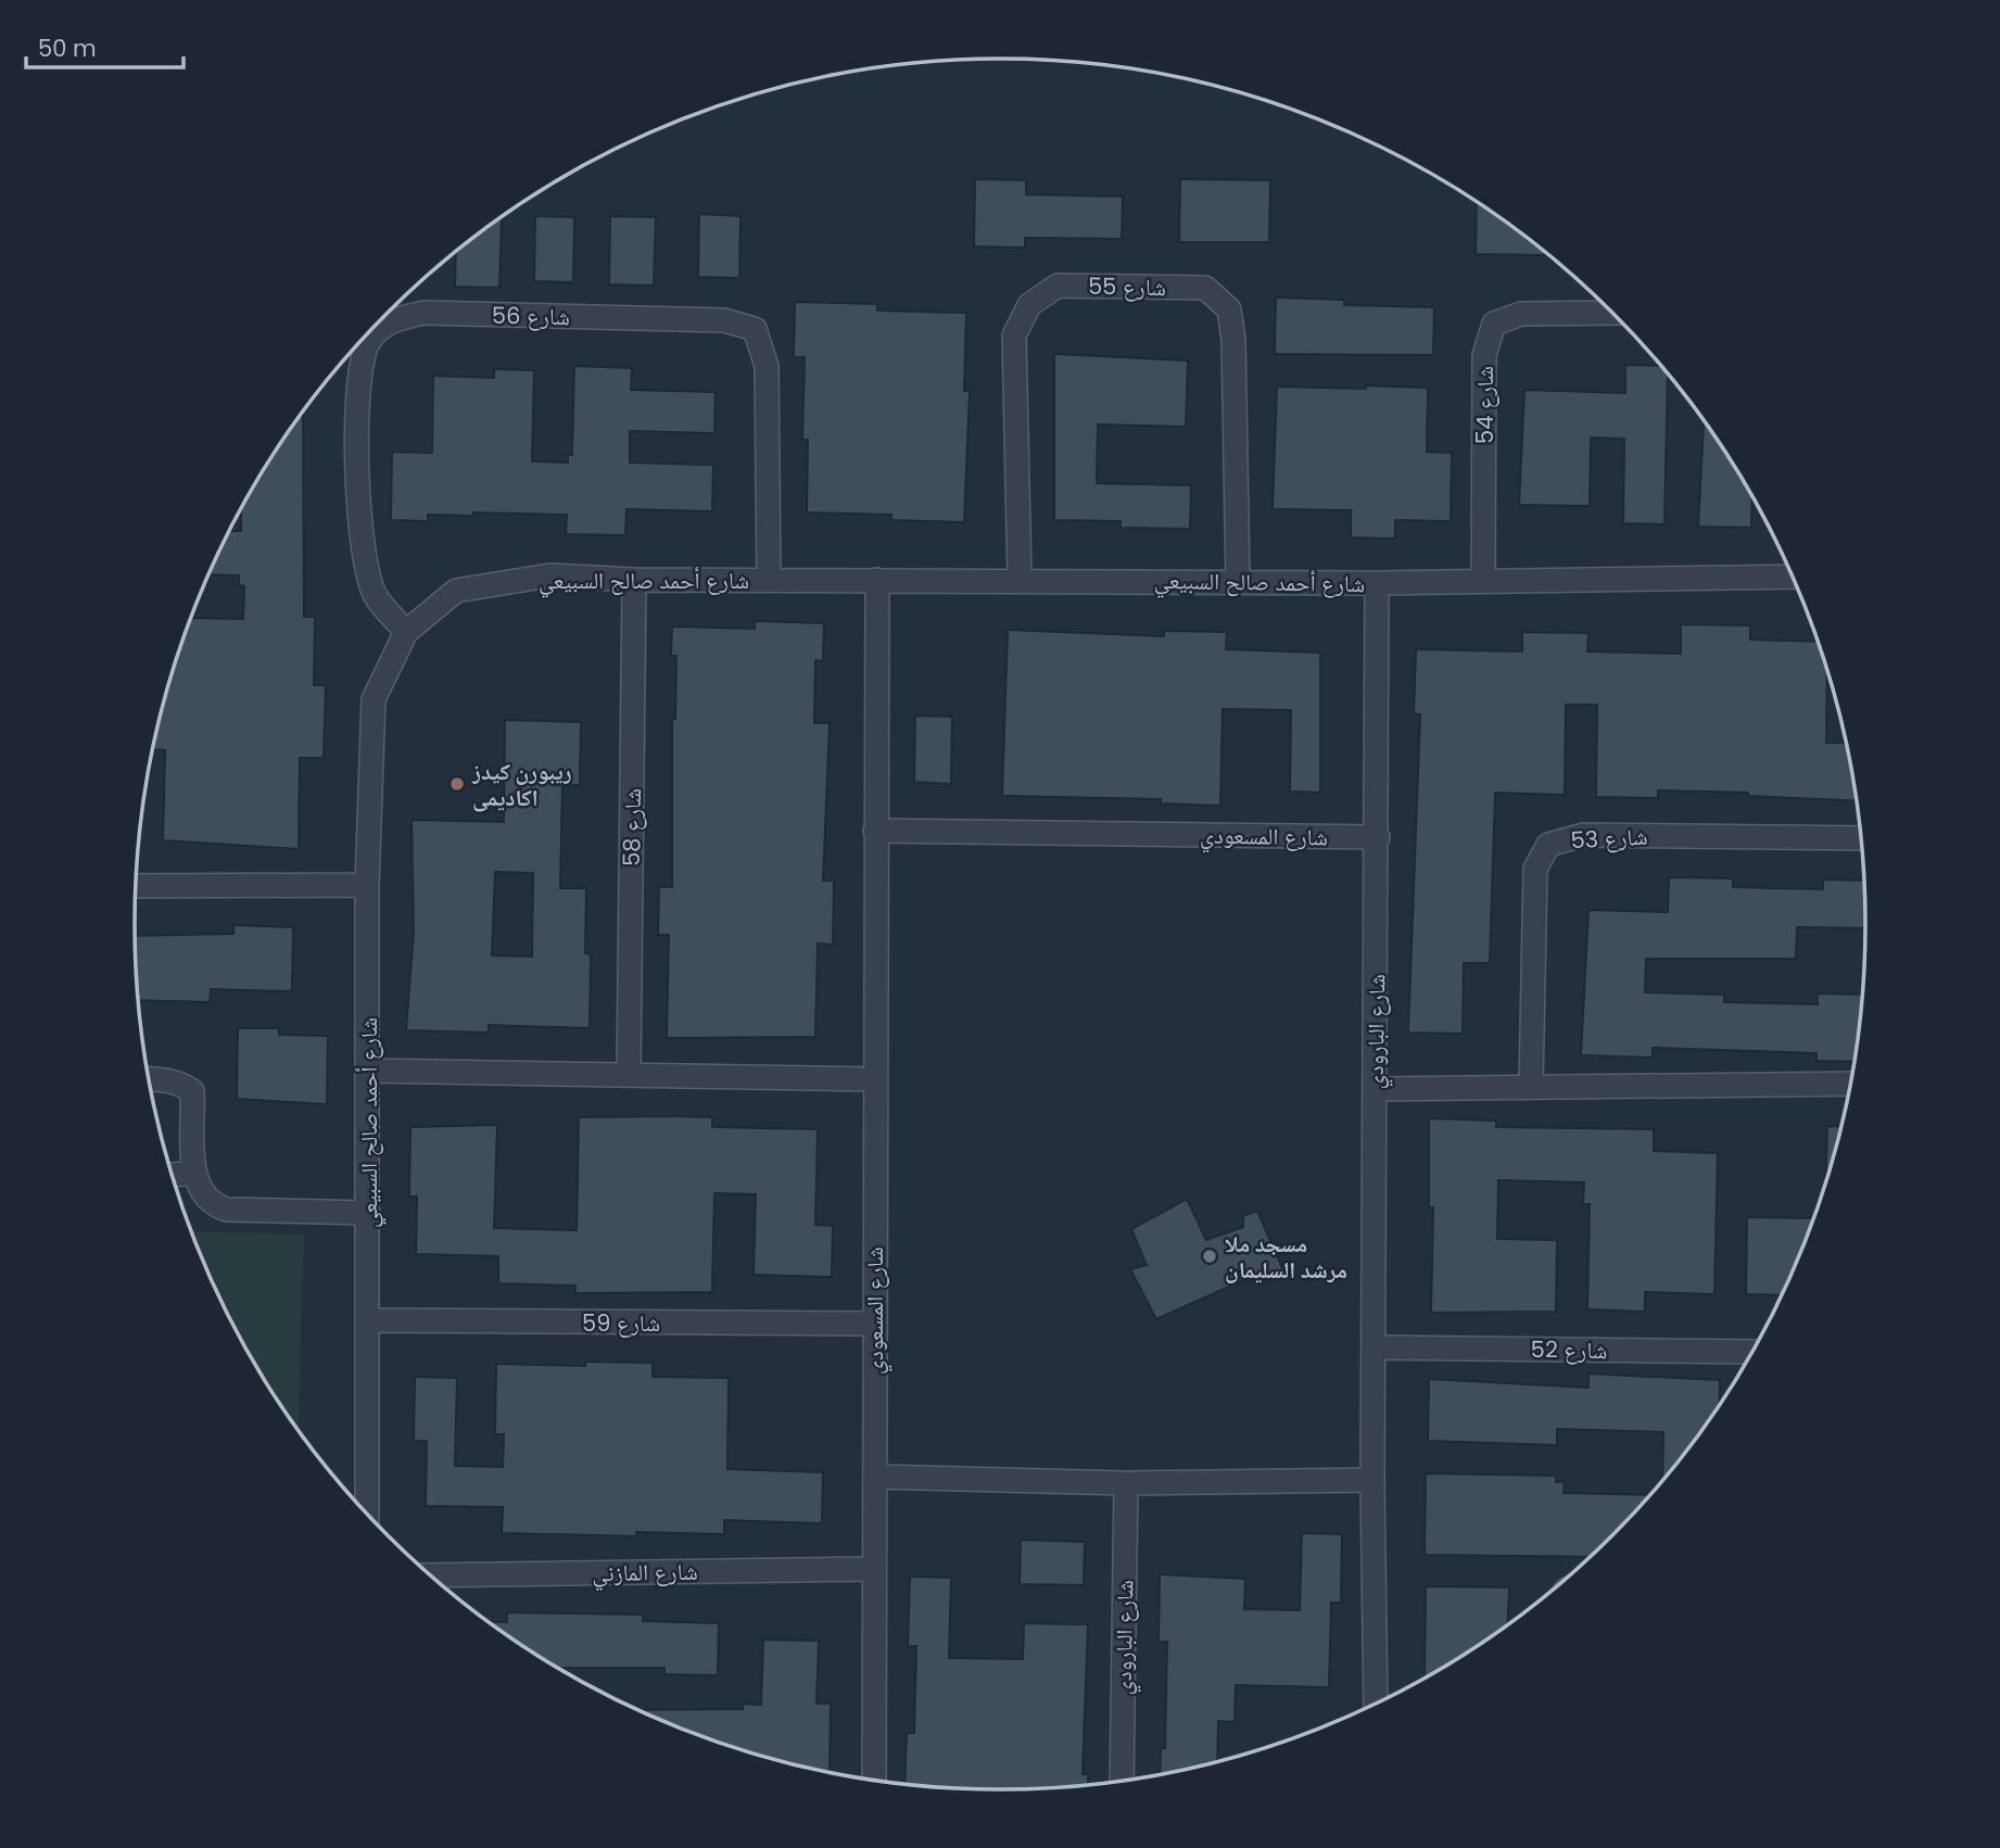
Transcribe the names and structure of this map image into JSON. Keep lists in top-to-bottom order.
{
  "streets": {
    "street": [
      "شارع 55",
      "شارع 56",
      "شارع 54",
      "شارع أحمد صالح السبيعي",
      "شارع 58",
      "شارع المسعودي",
      "شارع 53",
      "شارع البارودي",
      "شارع 59",
      "شارع 52",
      "شارع المازني"
    ]
  },
  "crossings": [
    ["شارع 55", "شارع أحمد صالح السبيعي"],
    ["شارع 56", "شارع أحمد صالح السبيعي"],
    ["شارع 54", "شارع أحمد صالح السبيعي"],
    ["شارع أحمد صالح السبيعي", "شارع 58"],
    ["شارع أحمد صالح السبيعي", "شارع المسعودي"],
    ["شارع أحمد صالح السبيعي", "شارع البارودي"],
    ["شارع أحمد صالح السبيعي", "شارع 59"],
    ["شارع المسعودي", "شارع البارودي"],
    ["شارع المسعودي", "شارع 59"],
    ["شارع المسعودي", "شارع المازني"],
    ["شارع البارودي", "شارع 52"]
  ],
  "places": ["ريبورن كيدز اكاديمى", "مسجد ملا مرشد السليمان"],
  "scale_bar": "50 m"
}
